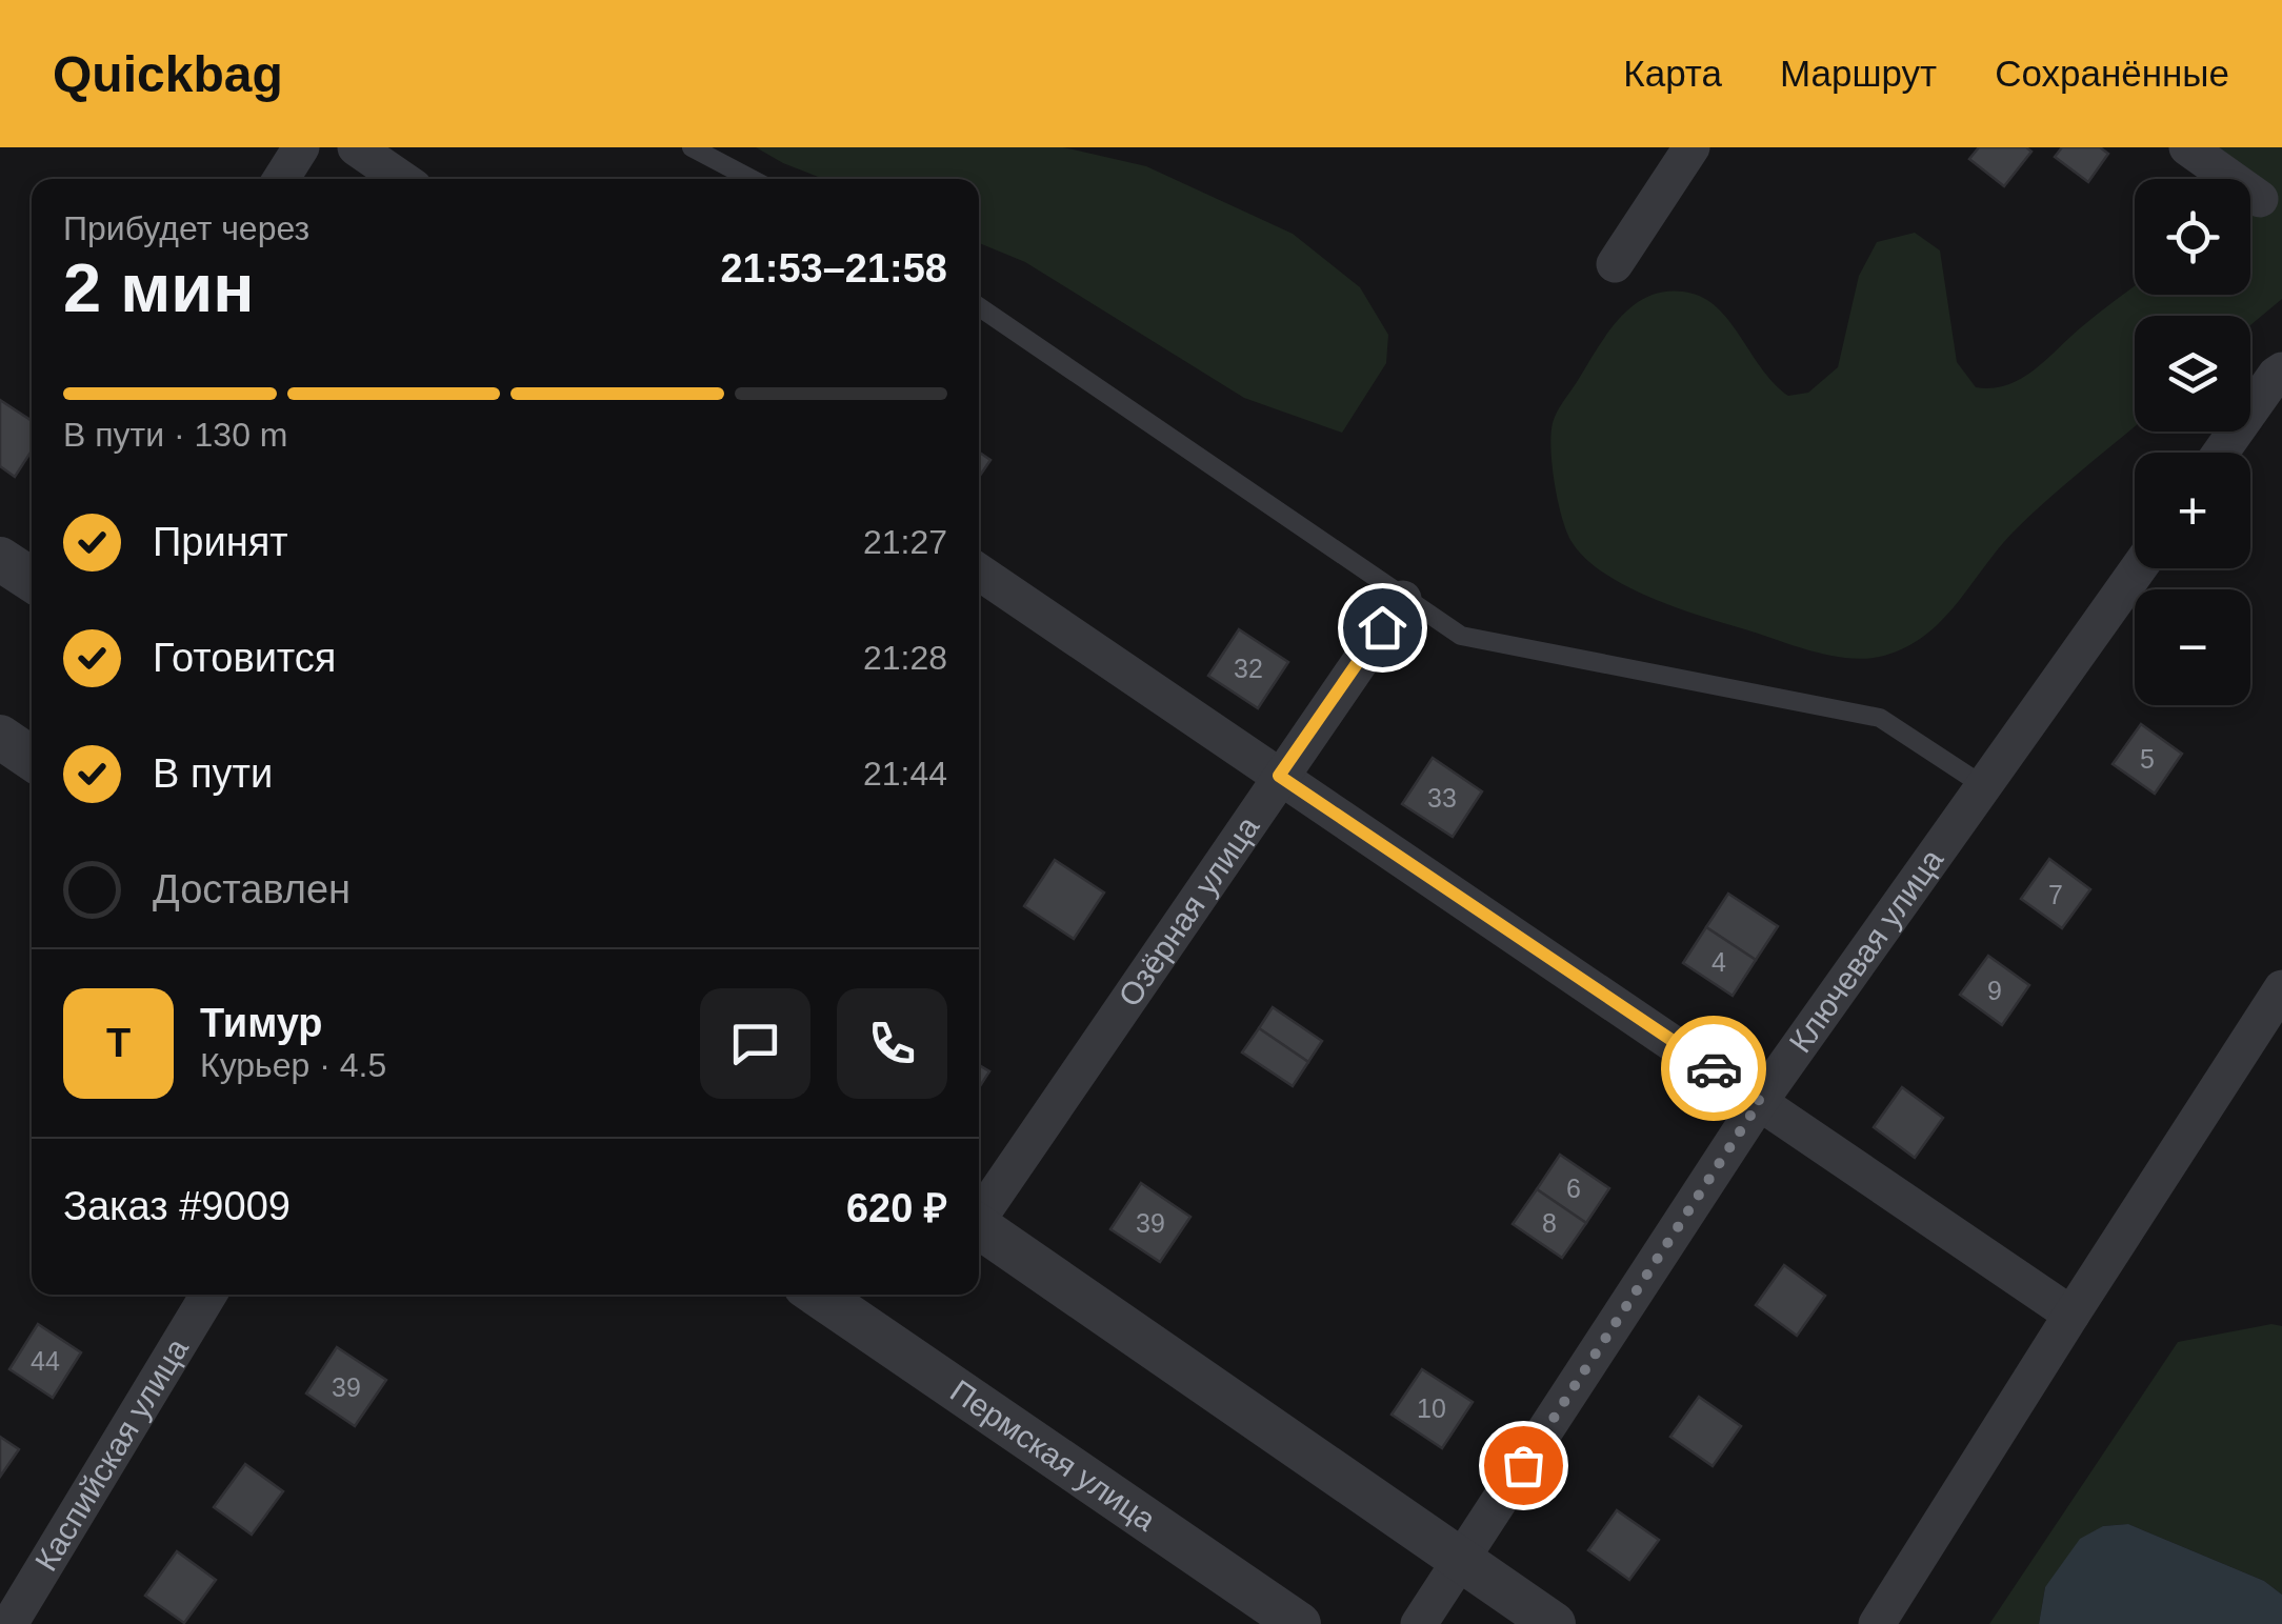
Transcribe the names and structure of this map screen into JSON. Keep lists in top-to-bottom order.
{
  "streets": {
    "street": [
      "Озёрная улица",
      "Ключевая улица",
      "Каспийская улица",
      "Пермская улица"
    ]
  },
  "house_numbers": [
    "32",
    "5",
    "33",
    "7",
    "4",
    "9",
    "6",
    "39",
    "8",
    "44",
    "39",
    "10"
  ],
  "page": {
    "header": "Quickbag",
    "nav": ["Карта", "Маршрут", "Сохранённые"],
    "map_buttons": ["+", "−"],
    "heading": ["2 мин", "Прибудет через", "21:53–21:58"],
    "panel": [
      "Тимур",
      "Курьер · 4.5",
      "Заказ #9009",
      "620 ₽"
    ],
    "bar": "В пути · 130 m",
    "list": [
      ["Принят", "21:27"],
      ["Готовится", "21:28"],
      ["В пути", "21:44"],
      "Доставлен"
    ],
    "round": "Т"
  }
}
